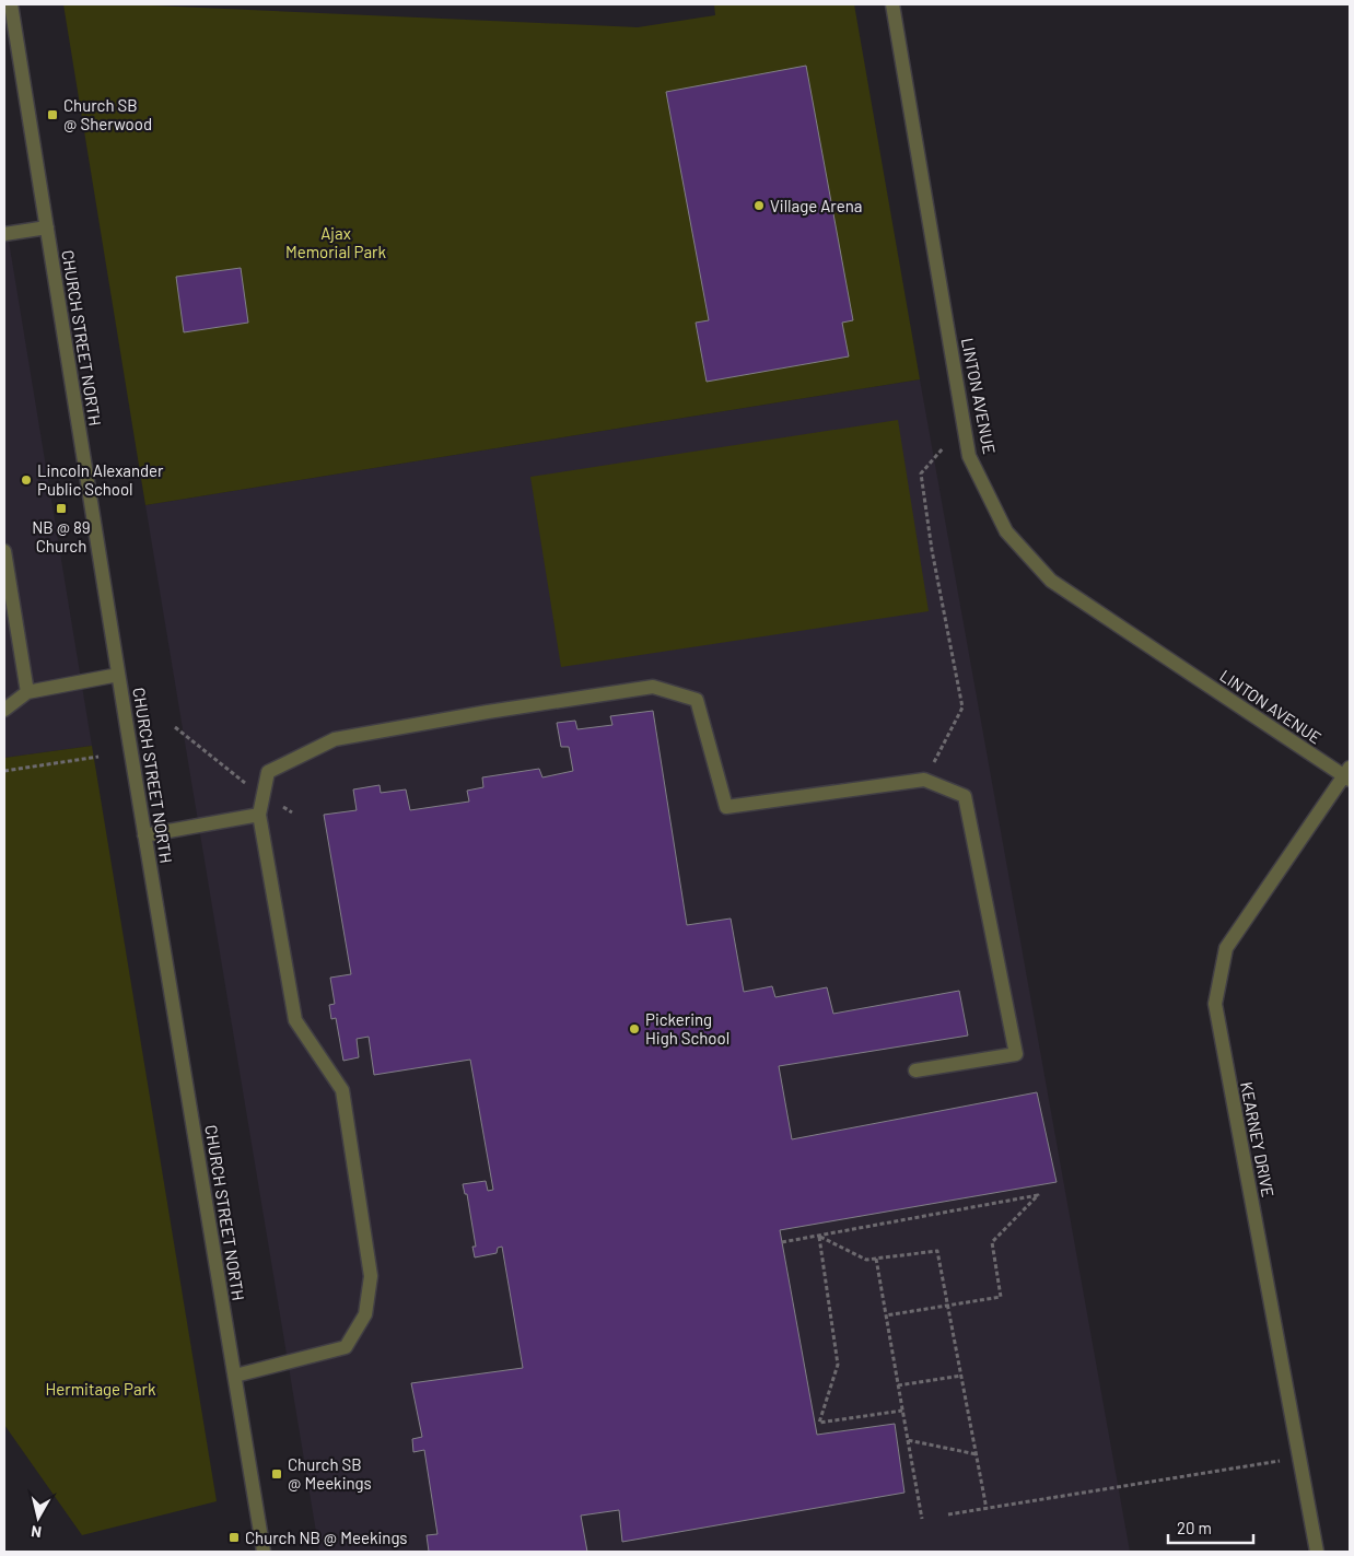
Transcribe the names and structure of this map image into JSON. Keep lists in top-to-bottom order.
{
  "streets": {
    "street": ["CHURCH STREET NORTH", "LINTON AVENUE", "KEARNEY DRIVE"]
  },
  "crossings": [
    ["LINTON AVENUE", "KEARNEY DRIVE"]
  ],
  "parks": ["Ajax Memorial Park", "Hermitage Park"],
  "places": {
    "transit": [
      "Church SB @ Sherwood",
      "NB @ 89 Church",
      "Church SB @ Meekings",
      "Church NB @ Meekings"
    ],
    "other": ["Village Arena", "Lincoln Alexander Public School", "Pickering High School"]
  },
  "scale_bar": "20 m",
  "north": "bottom"
}
